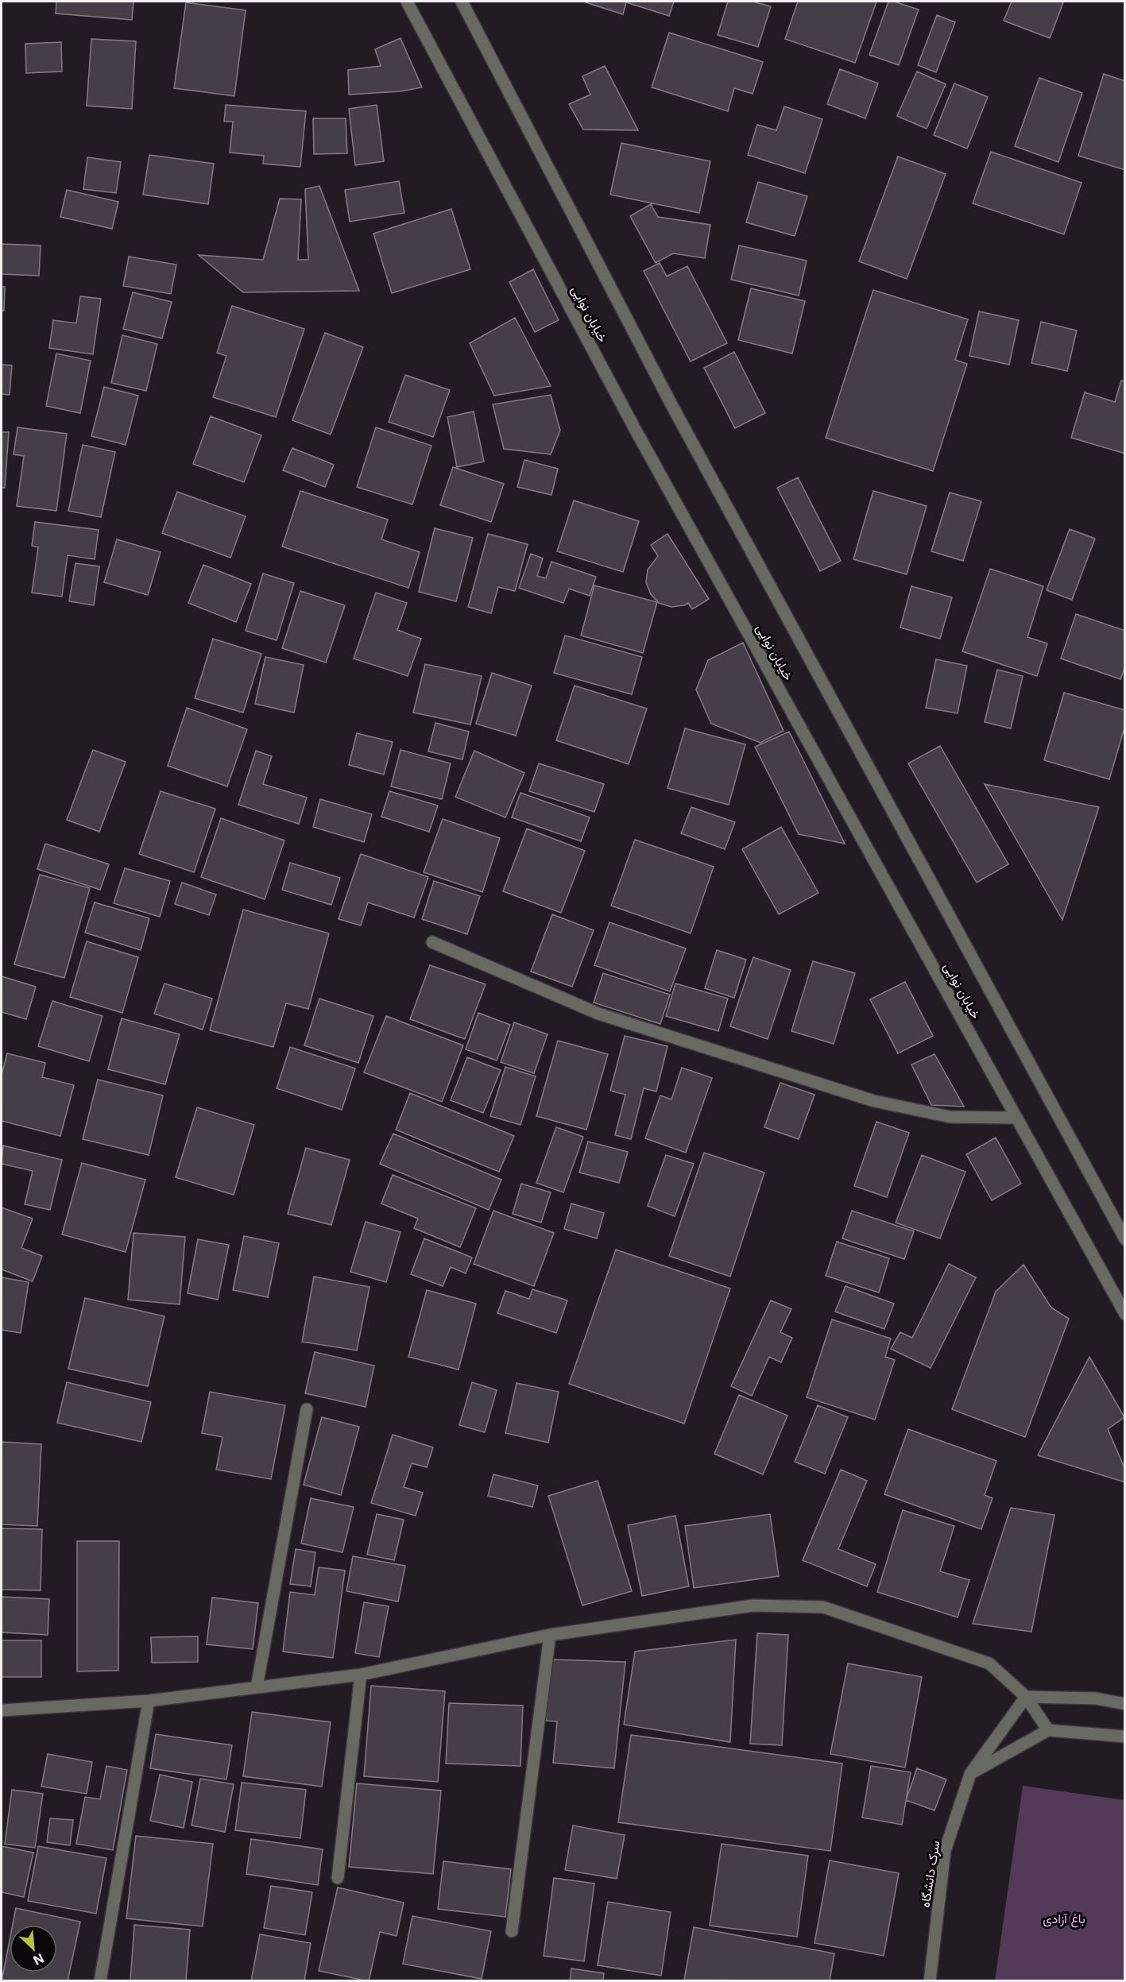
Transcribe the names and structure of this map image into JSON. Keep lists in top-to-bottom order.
{
  "streets": {
    "street": ["خیابان نوایی", "سرک دانشگاه"]
  },
  "parks": ["باغ آزادی"],
  "north": "bottom right"
}
